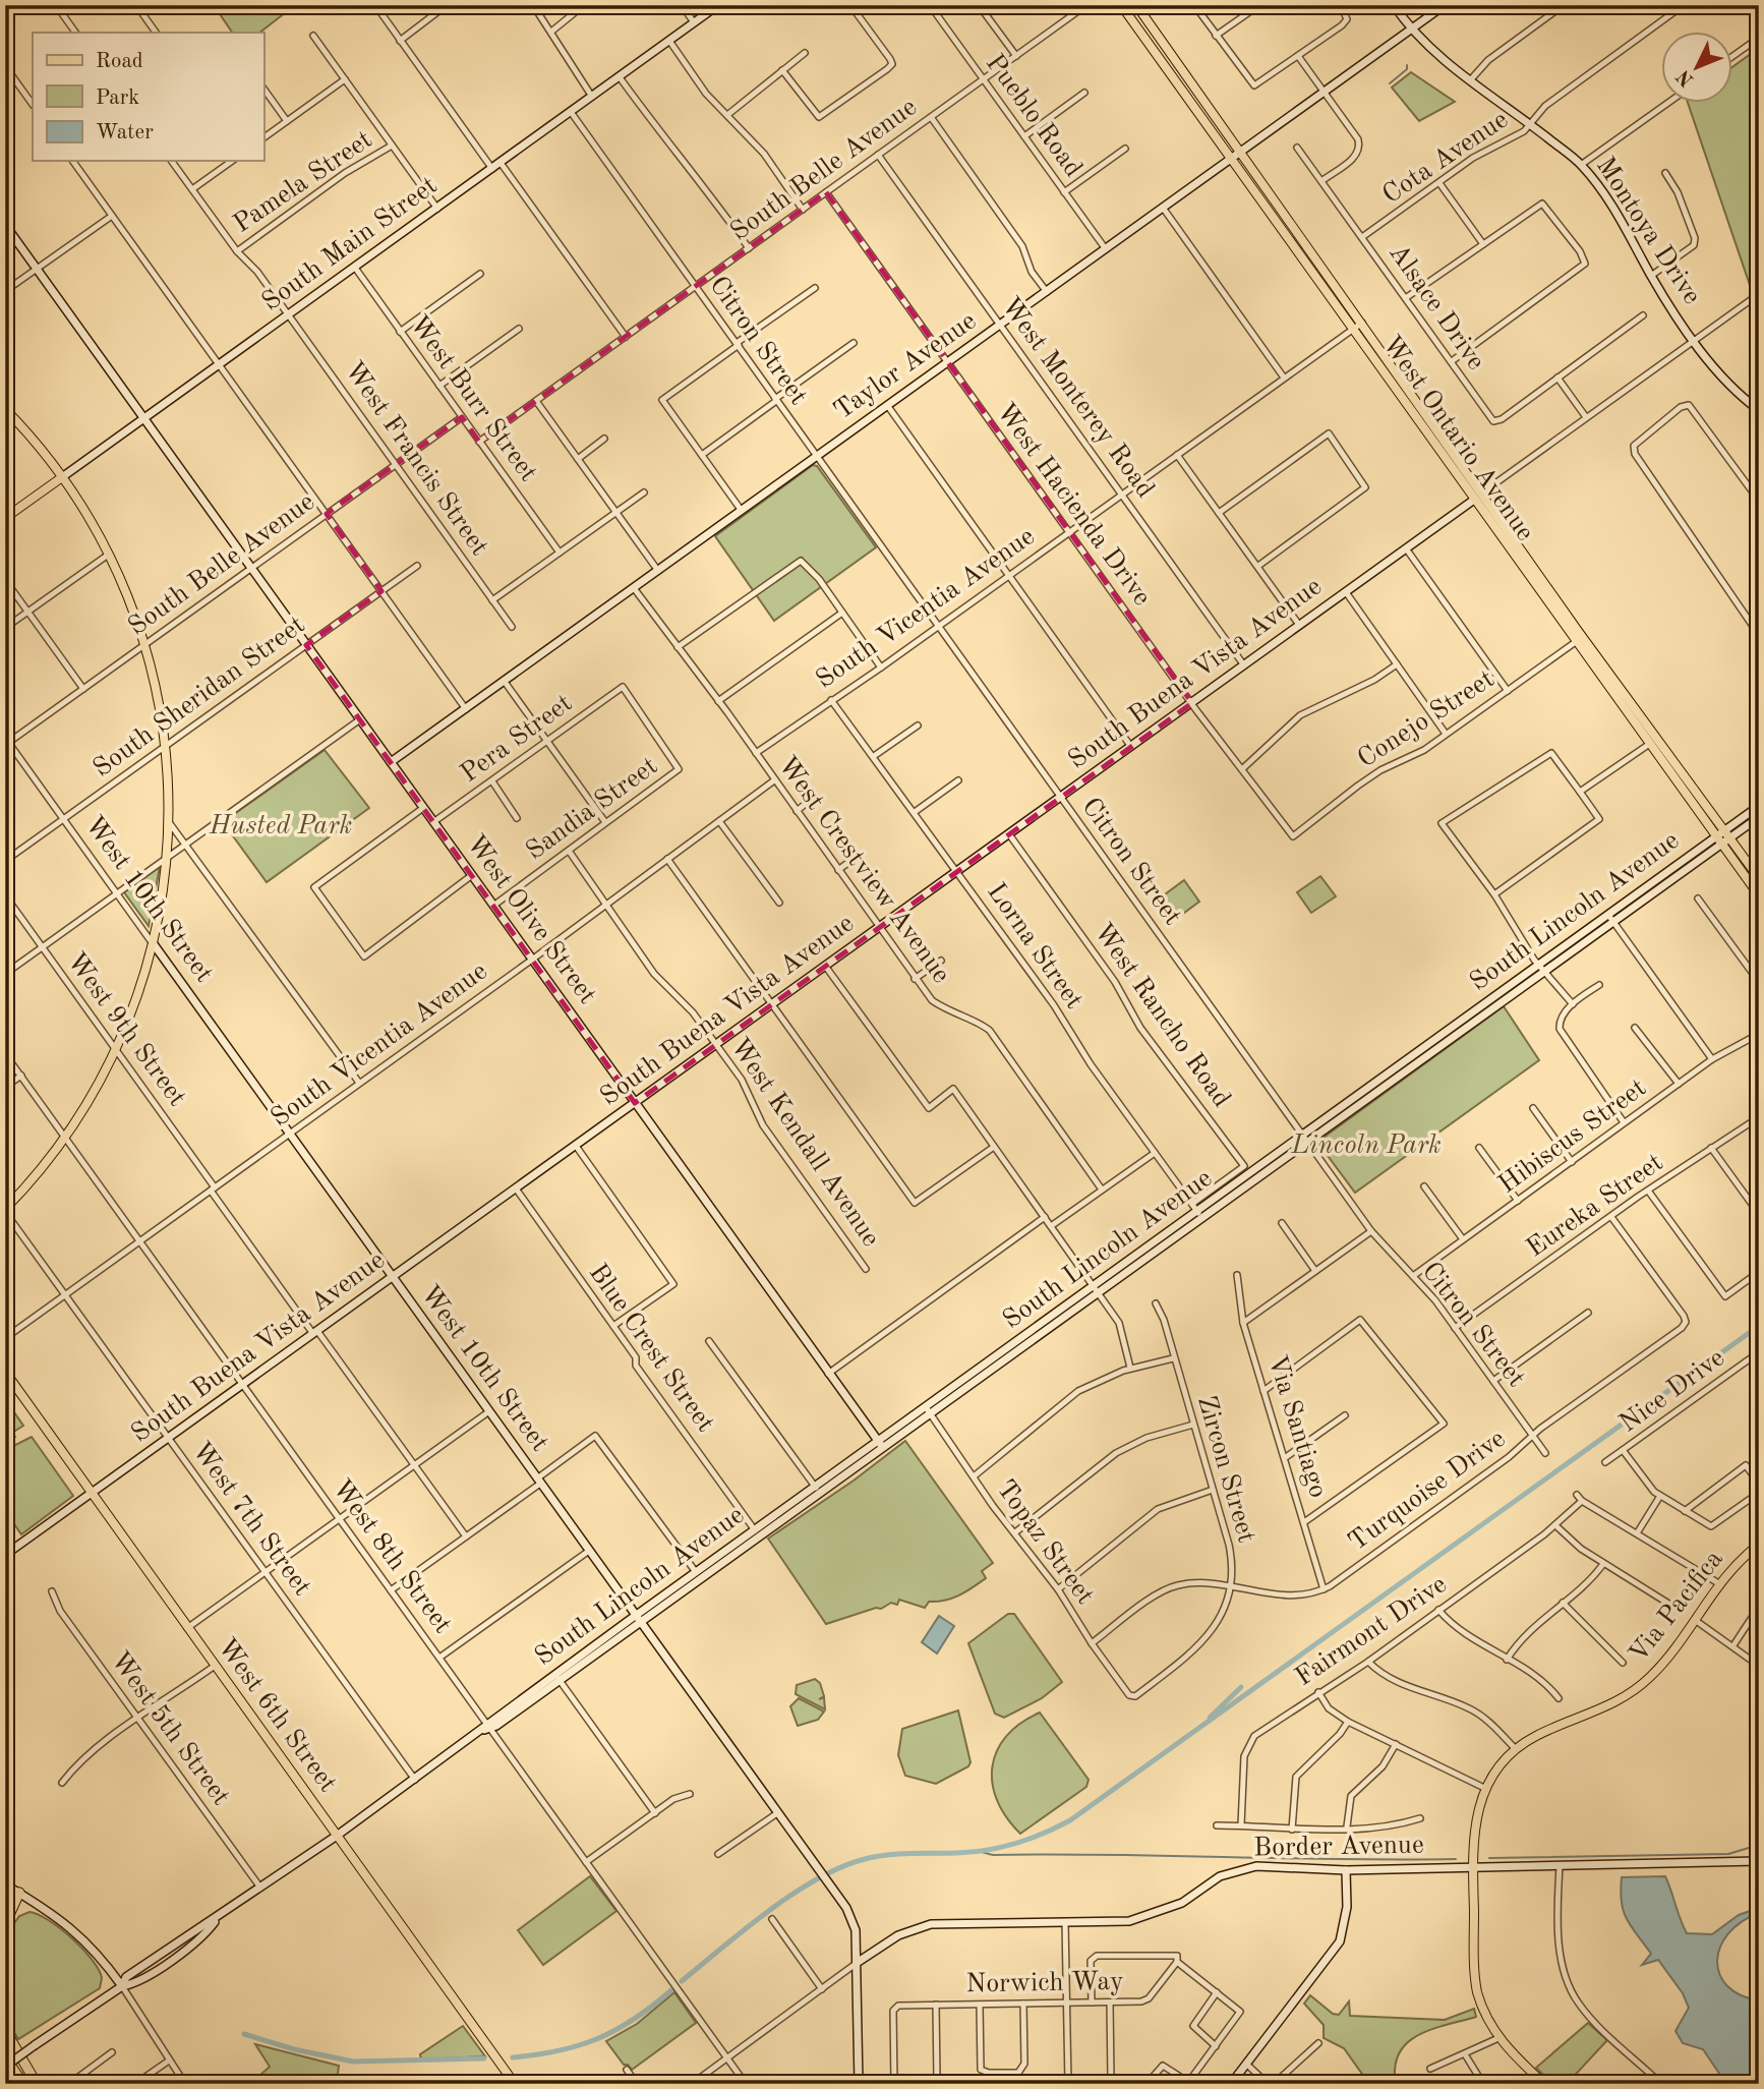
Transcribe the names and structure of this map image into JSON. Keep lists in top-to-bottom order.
{
  "streets": {
    "main road": [
      "South Main Street",
      "West Ontario Avenue",
      "Via Pacifica",
      "West 6th Street"
    ],
    "street": [
      "Pueblo Road",
      "Cota Avenue",
      "South Belle Avenue",
      "Pamela Street",
      "Montoya Drive",
      "Alsace Drive",
      "Citron Street",
      "Taylor Avenue",
      "West Monterey Road",
      "West Burr Street",
      "West Francis Street",
      "West Hacienda Drive",
      "South Vicentia Avenue",
      "South Buena Vista Avenue",
      "South Sheridan Street",
      "Conejo Street",
      "Pera Street",
      "Sandia Street",
      "West Crestview Avenue",
      "West 10th Street",
      "South Lincoln Avenue",
      "West Olive Street",
      "Lorna Street",
      "West Rancho Road",
      "West 9th Street",
      "Hibiscus Street",
      "West Kendall Avenue",
      "Eureka Street",
      "Blue Crest Street",
      "Nice Drive",
      "Via Santiago",
      "Zircon Street",
      "Turquoise Drive",
      "West 7th Street",
      "Topaz Street",
      "West 8th Street",
      "Fairmont Drive",
      "West 5th Street",
      "Border Avenue",
      "Norwich Way"
    ]
  },
  "crossings": [
    ["Pueblo Road", "South Belle Avenue"],
    ["Pueblo Road", "Taylor Avenue"],
    ["Cota Avenue", "Montoya Drive"],
    ["Cota Avenue", "Alsace Drive"],
    ["South Belle Avenue", "Citron Street"],
    ["South Belle Avenue", "West Monterey Road"],
    ["South Belle Avenue", "West Burr Street"],
    ["South Belle Avenue", "West Francis Street"],
    ["South Belle Avenue", "West Hacienda Drive"],
    ["South Belle Avenue", "West 10th Street"],
    ["South Belle Avenue", "West Olive Street"],
    ["Pamela Street", "West Francis Street"],
    ["Montoya Drive", "Taylor Avenue"],
    ["South Main Street", "Citron Street"],
    ["South Main Street", "West Burr Street"],
    ["South Main Street", "West Francis Street"],
    ["South Main Street", "West Olive Street"],
    ["Citron Street", "Taylor Avenue"],
    ["Citron Street", "South Vicentia Avenue"],
    ["Citron Street", "South Buena Vista Avenue"],
    ["Citron Street", "South Lincoln Avenue"],
    ["Citron Street", "Hibiscus Street"],
    ["Citron Street", "Eureka Street"],
    ["Citron Street", "Turquoise Drive"],
    ["Taylor Avenue", "West Monterey Road"],
    ["Taylor Avenue", "West Ontario Avenue"],
    ["Taylor Avenue", "West Hacienda Drive"],
    ["Taylor Avenue", "West Crestview Avenue"],
    ["Taylor Avenue", "West Olive Street"],
    ["West Monterey Road", "South Vicentia Avenue"],
    ["West Monterey Road", "South Buena Vista Avenue"],
    ["West Ontario Avenue", "South Vicentia Avenue"],
    ["West Ontario Avenue", "South Buena Vista Avenue"],
    ["West Ontario Avenue", "Conejo Street"],
    ["West Ontario Avenue", "South Lincoln Avenue"],
    ["West Hacienda Drive", "South Vicentia Avenue"],
    ["West Hacienda Drive", "South Buena Vista Avenue"],
    ["West Hacienda Drive", "Conejo Street"],
    ["South Vicentia Avenue", "West Crestview Avenue"],
    ["South Vicentia Avenue", "West 10th Street"],
    ["South Vicentia Avenue", "West Olive Street"],
    ["South Vicentia Avenue", "Lorna Street"],
    ["South Vicentia Avenue", "West 9th Street"],
    ["South Vicentia Avenue", "West Kendall Avenue"],
    ["South Vicentia Avenue", "West 7th Street"],
    ["South Vicentia Avenue", "West 8th Street"],
    ["South Buena Vista Avenue", "West Crestview Avenue"],
    ["South Buena Vista Avenue", "West 10th Street"],
    ["South Buena Vista Avenue", "West Olive Street"],
    ["South Buena Vista Avenue", "Lorna Street"],
    ["South Buena Vista Avenue", "West Rancho Road"],
    ["South Buena Vista Avenue", "West 9th Street"],
    ["South Buena Vista Avenue", "West Kendall Avenue"],
    ["South Buena Vista Avenue", "Blue Crest Street"],
    ["South Buena Vista Avenue", "West 7th Street"],
    ["South Buena Vista Avenue", "West 8th Street"],
    ["South Buena Vista Avenue", "West 6th Street"],
    ["South Sheridan Street", "West 10th Street"],
    ["South Sheridan Street", "West Olive Street"],
    ["Pera Street", "Sandia Street"],
    ["Pera Street", "West Olive Street"],
    ["Sandia Street", "West Olive Street"],
    ["Sandia Street", "West Kendall Avenue"],
    ["West 10th Street", "South Lincoln Avenue"],
    ["West 10th Street", "Border Avenue"],
    ["South Lincoln Avenue", "West Olive Street"],
    ["South Lincoln Avenue", "Lorna Street"],
    ["South Lincoln Avenue", "Blue Crest Street"],
    ["South Lincoln Avenue", "West 7th Street"],
    ["South Lincoln Avenue", "Topaz Street"],
    ["South Lincoln Avenue", "West 8th Street"],
    ["South Lincoln Avenue", "West 6th Street"],
    ["South Lincoln Avenue", "West 5th Street"],
    ["Lorna Street", "West Rancho Road"],
    ["Eureka Street", "Turquoise Drive"],
    ["Via Santiago", "Turquoise Drive"],
    ["Zircon Street", "Turquoise Drive"],
    ["Zircon Street", "Topaz Street"],
    ["Turquoise Drive", "Topaz Street"],
    ["Via Pacifica", "Border Avenue"]
  ],
  "parks": ["Husted Park", "Lincoln Park"],
  "legend": ["Road", "Park", "Water"],
  "north": "bottom left"
}
